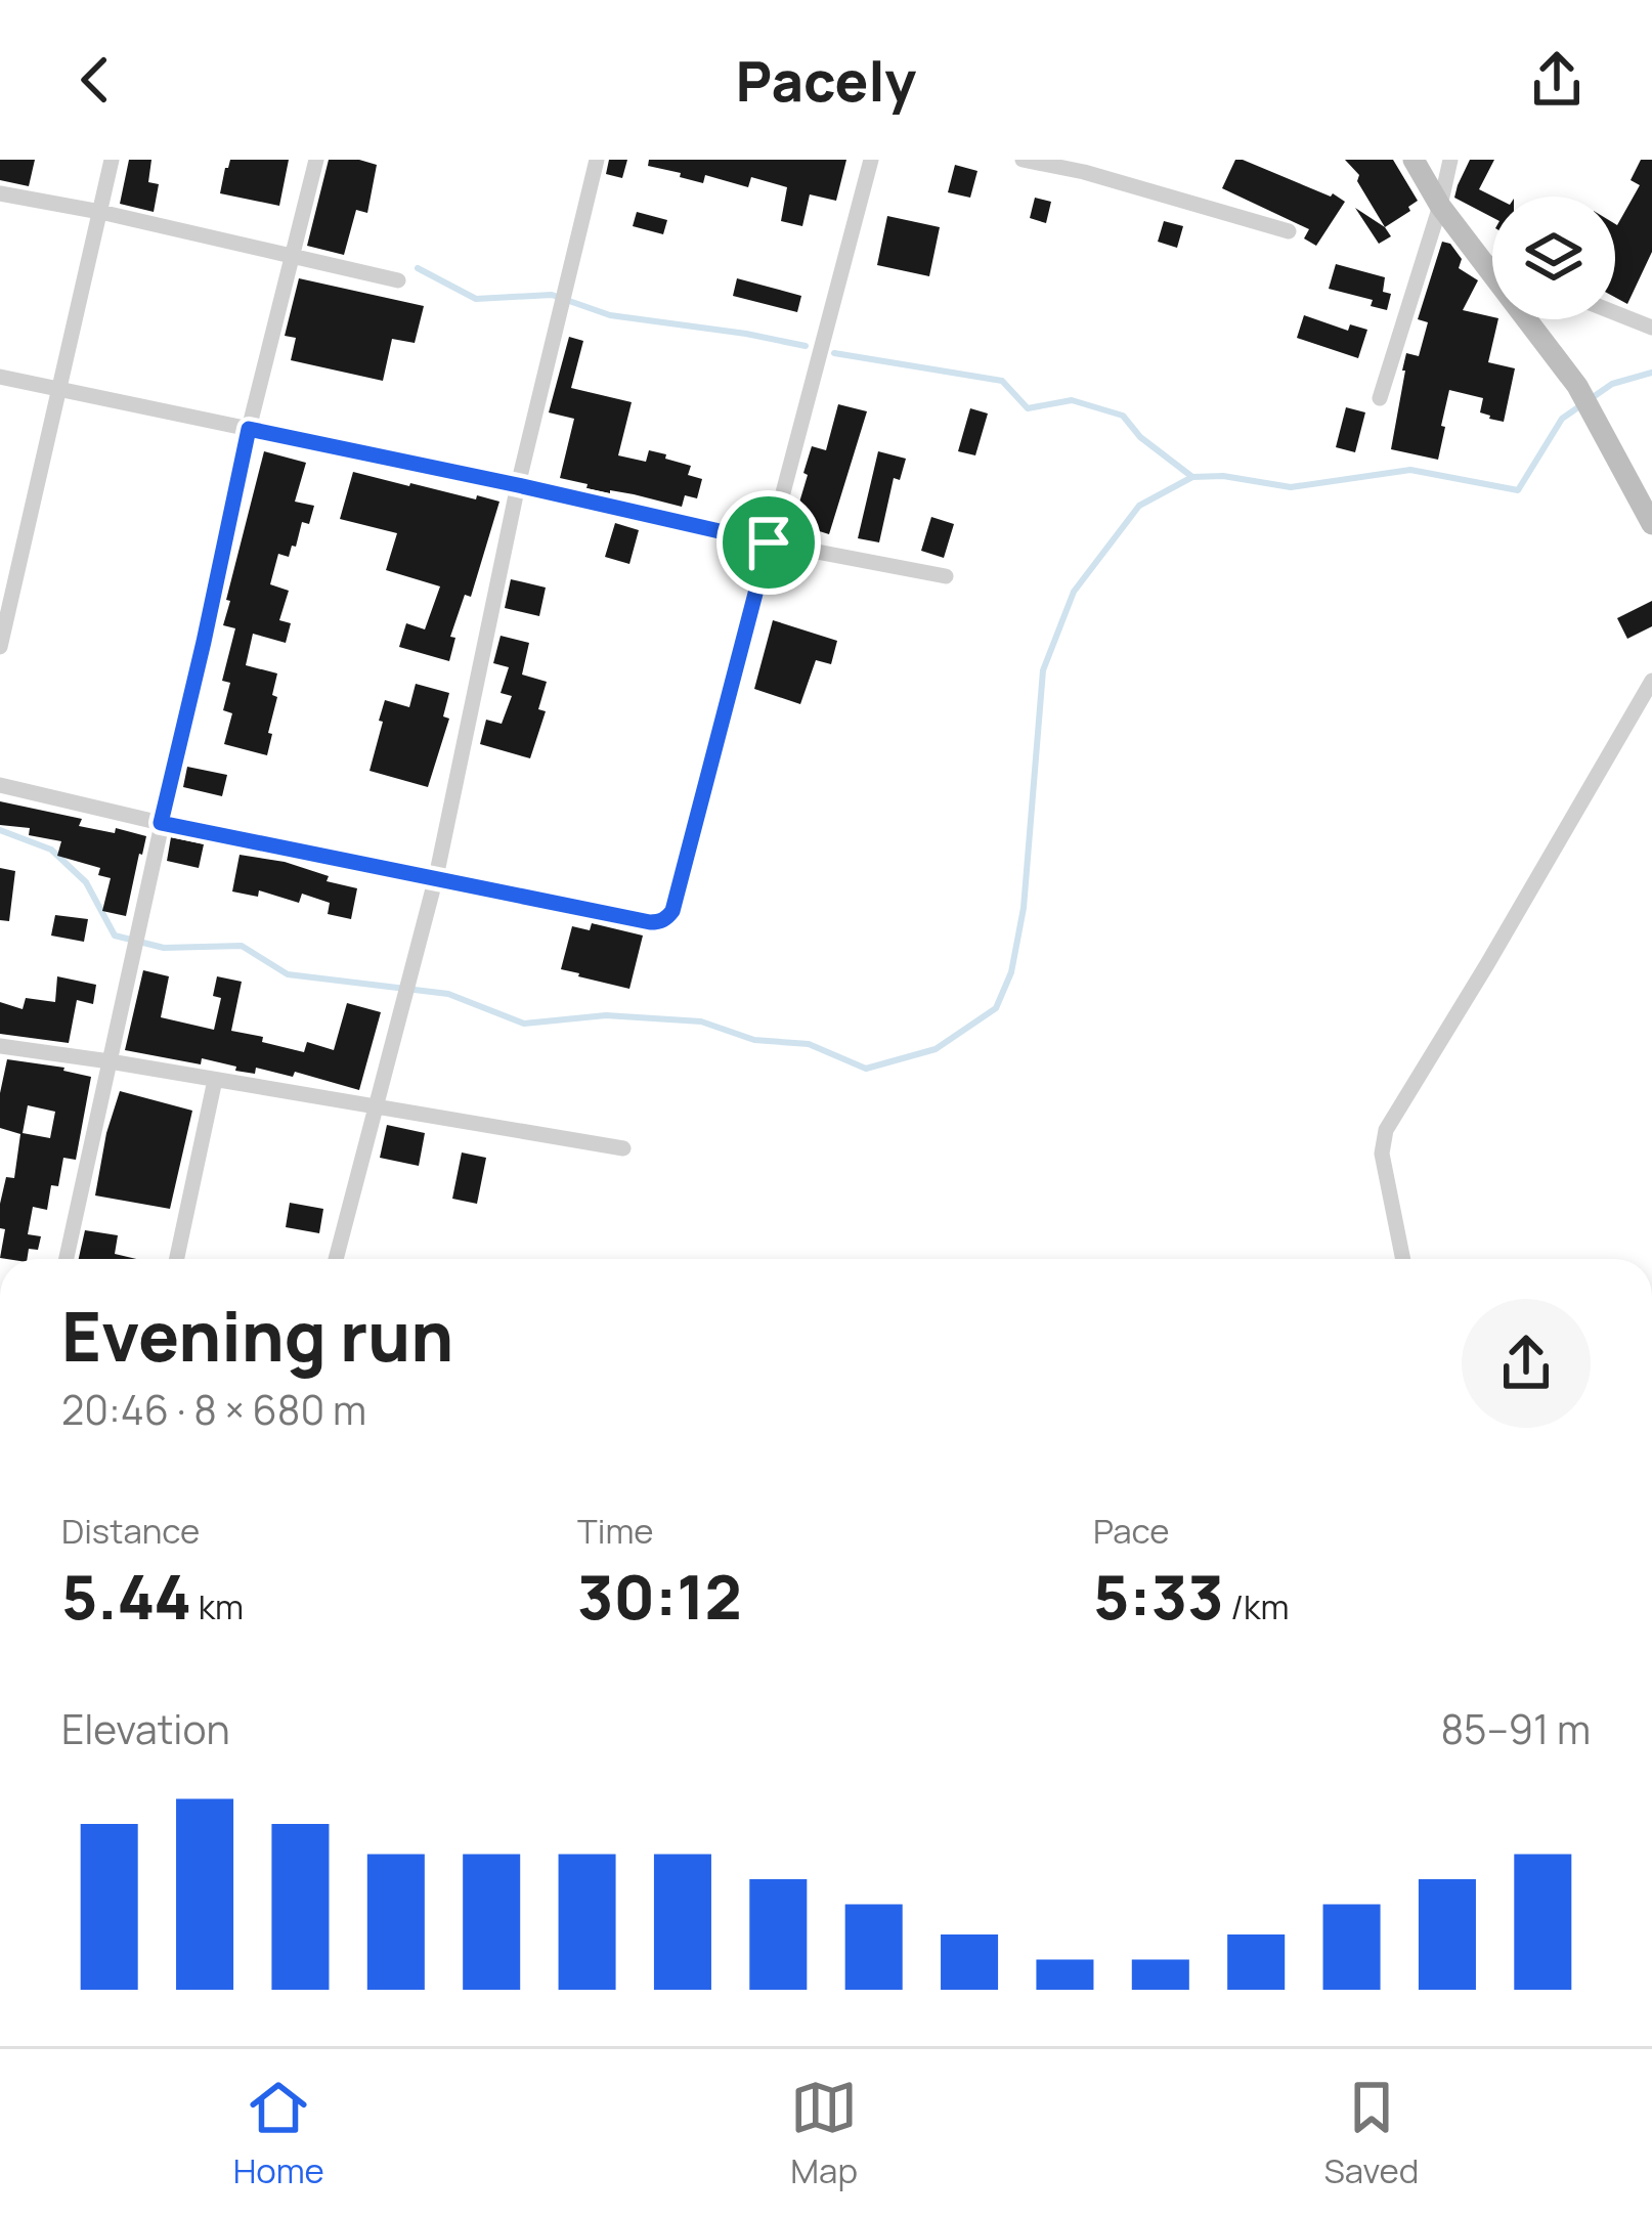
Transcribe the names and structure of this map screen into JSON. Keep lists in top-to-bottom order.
{
  "page": {
    "header": "Pacely",
    "heading": ["Evening run", "20:46 · 8 × 680 m"],
    "stats": [
      ["Distance", "5.44 km"],
      ["Time", "30:12"],
      ["Pace", "5:33 /km"]
    ],
    "chart": ["Elevation", "85–91 m"],
    "tabs": ["Home", "Map", "Saved"]
  }
}
